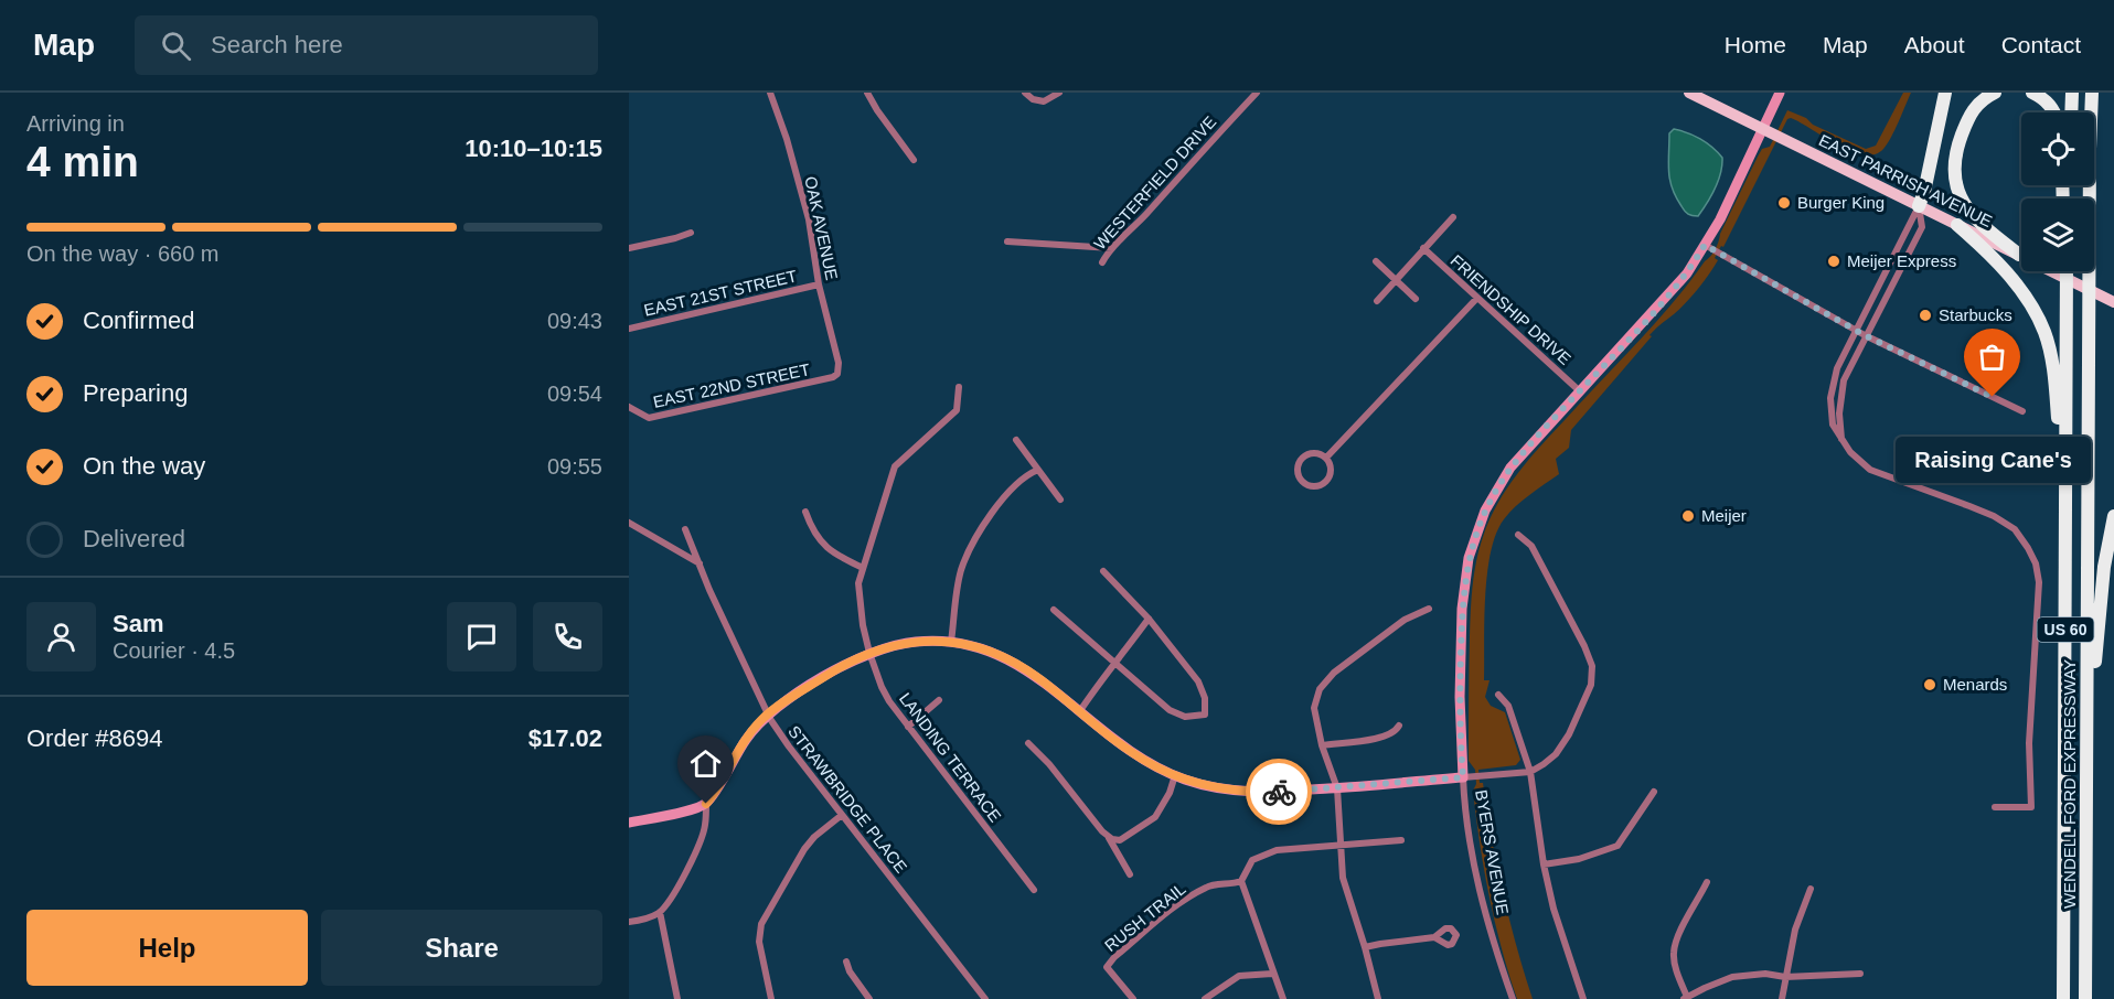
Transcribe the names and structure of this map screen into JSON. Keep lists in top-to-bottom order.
{
  "streets": {
    "highway": ["US 60", "WENDELL FORD EXPRESSWAY"],
    "main road": ["EAST PARRISH AVENUE"],
    "street": [
      "WESTERFIELD DRIVE",
      "OAK AVENUE",
      "EAST 21ST STREET",
      "FRIENDSHIP DRIVE",
      "EAST 22ND STREET",
      "LANDING TERRACE",
      "STRAWBRIDGE PLACE",
      "BYERS AVENUE",
      "RUSH TRAIL"
    ]
  },
  "crossings": [
    ["EAST PARRISH AVENUE", "BYERS AVENUE"],
    ["OAK AVENUE", "EAST 21ST STREET"],
    ["OAK AVENUE", "EAST 22ND STREET"],
    ["FRIENDSHIP DRIVE", "BYERS AVENUE"]
  ],
  "places": [
    "Burger King",
    "Meijer Express",
    "Starbucks",
    "Raising Cane's",
    "Meijer",
    "Menards"
  ],
  "page": {
    "header": "Map",
    "search": "Search here",
    "nav": [
      "Home",
      "Map",
      "About",
      "Contact"
    ],
    "heading": ["4 min", "Arriving in", "10:10–10:15"],
    "panel": [
      "Sam",
      "Courier · 4.5",
      "Order #8694",
      "$17.02"
    ],
    "bar": "On the way · 660 m",
    "list": [
      ["Confirmed", "09:43"],
      ["Preparing", "09:54"],
      ["On the way", "09:55"],
      "Delivered"
    ],
    "bubble": "Raising Cane's",
    "buttons": ["Help", "Share"]
  }
}
